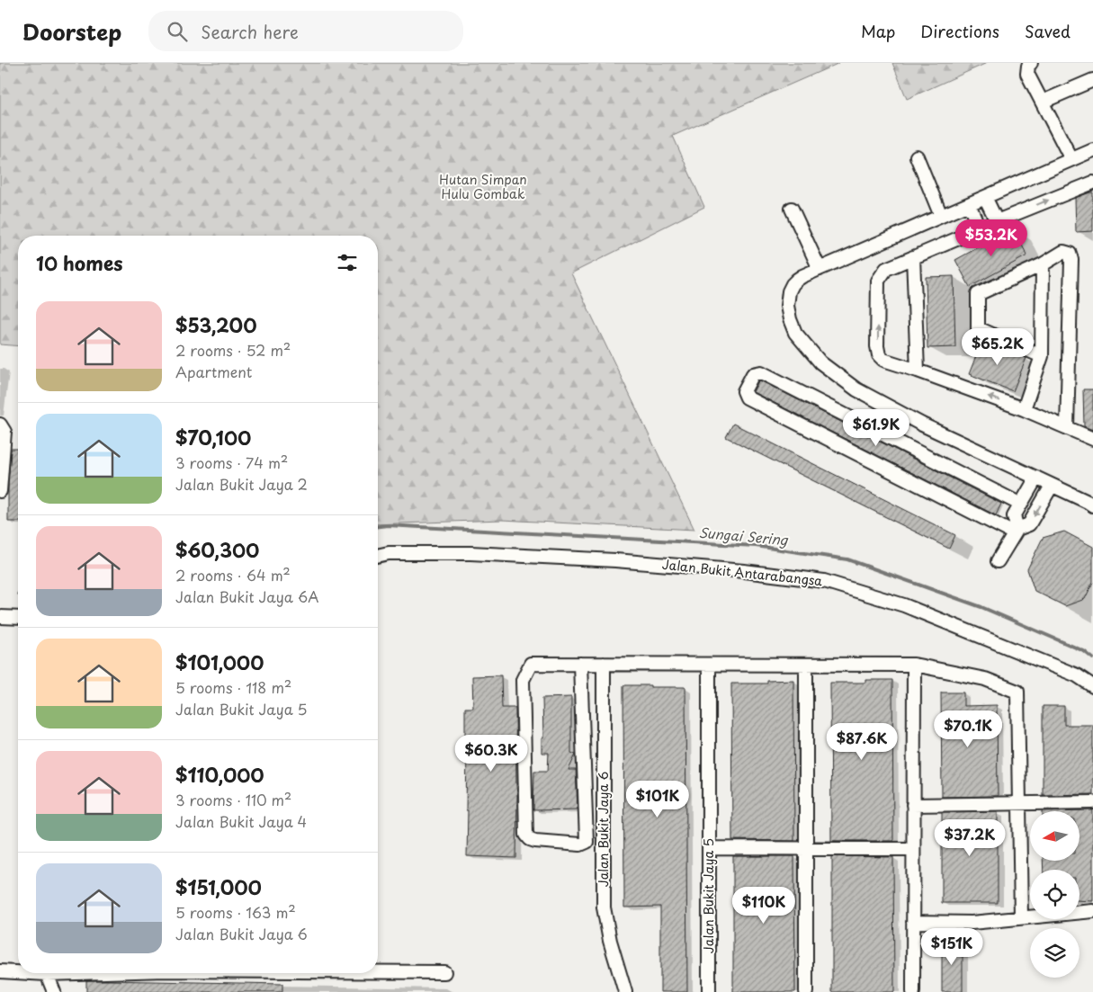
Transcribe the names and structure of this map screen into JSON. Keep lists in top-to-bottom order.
{
  "streets": {
    "street": ["Jalan Bukit Antarabangsa", "Jalan Bukit Jaya 6", "Jalan Bukit Jaya 5"]
  },
  "water": ["Sungai Sering"],
  "parks": ["Hutan Simpan Hulu Gombak"],
  "north": "left",
  "page": {
    "header": "Doorstep",
    "search": "Search here",
    "nav": ["Map", "Directions", "Saved"],
    "price": [
      "$53.2K",
      "$65.2K",
      "$61.9K",
      "$70.1K",
      "$87.6K",
      "$60.3K",
      "$101K",
      "$37.2K",
      "$110K",
      "$151K"
    ],
    "heading": "10 homes",
    "list": [
      {
        "name": "$53,200",
        "note": "2 rooms · 52 m² · Apartment"
      },
      {
        "name": "$70,100",
        "note": "3 rooms · 74 m² · Jalan Bukit Jaya 2"
      },
      {
        "name": "$60,300",
        "note": "2 rooms · 64 m² · Jalan Bukit Jaya 6A"
      },
      {
        "name": "$101,000",
        "note": "5 rooms · 118 m² · Jalan Bukit Jaya 5"
      },
      {
        "name": "$110,000",
        "note": "3 rooms · 110 m² · Jalan Bukit Jaya 4"
      },
      {
        "name": "$151,000",
        "note": "5 rooms · 163 m² · Jalan Bukit Jaya 6"
      }
    ]
  }
}
